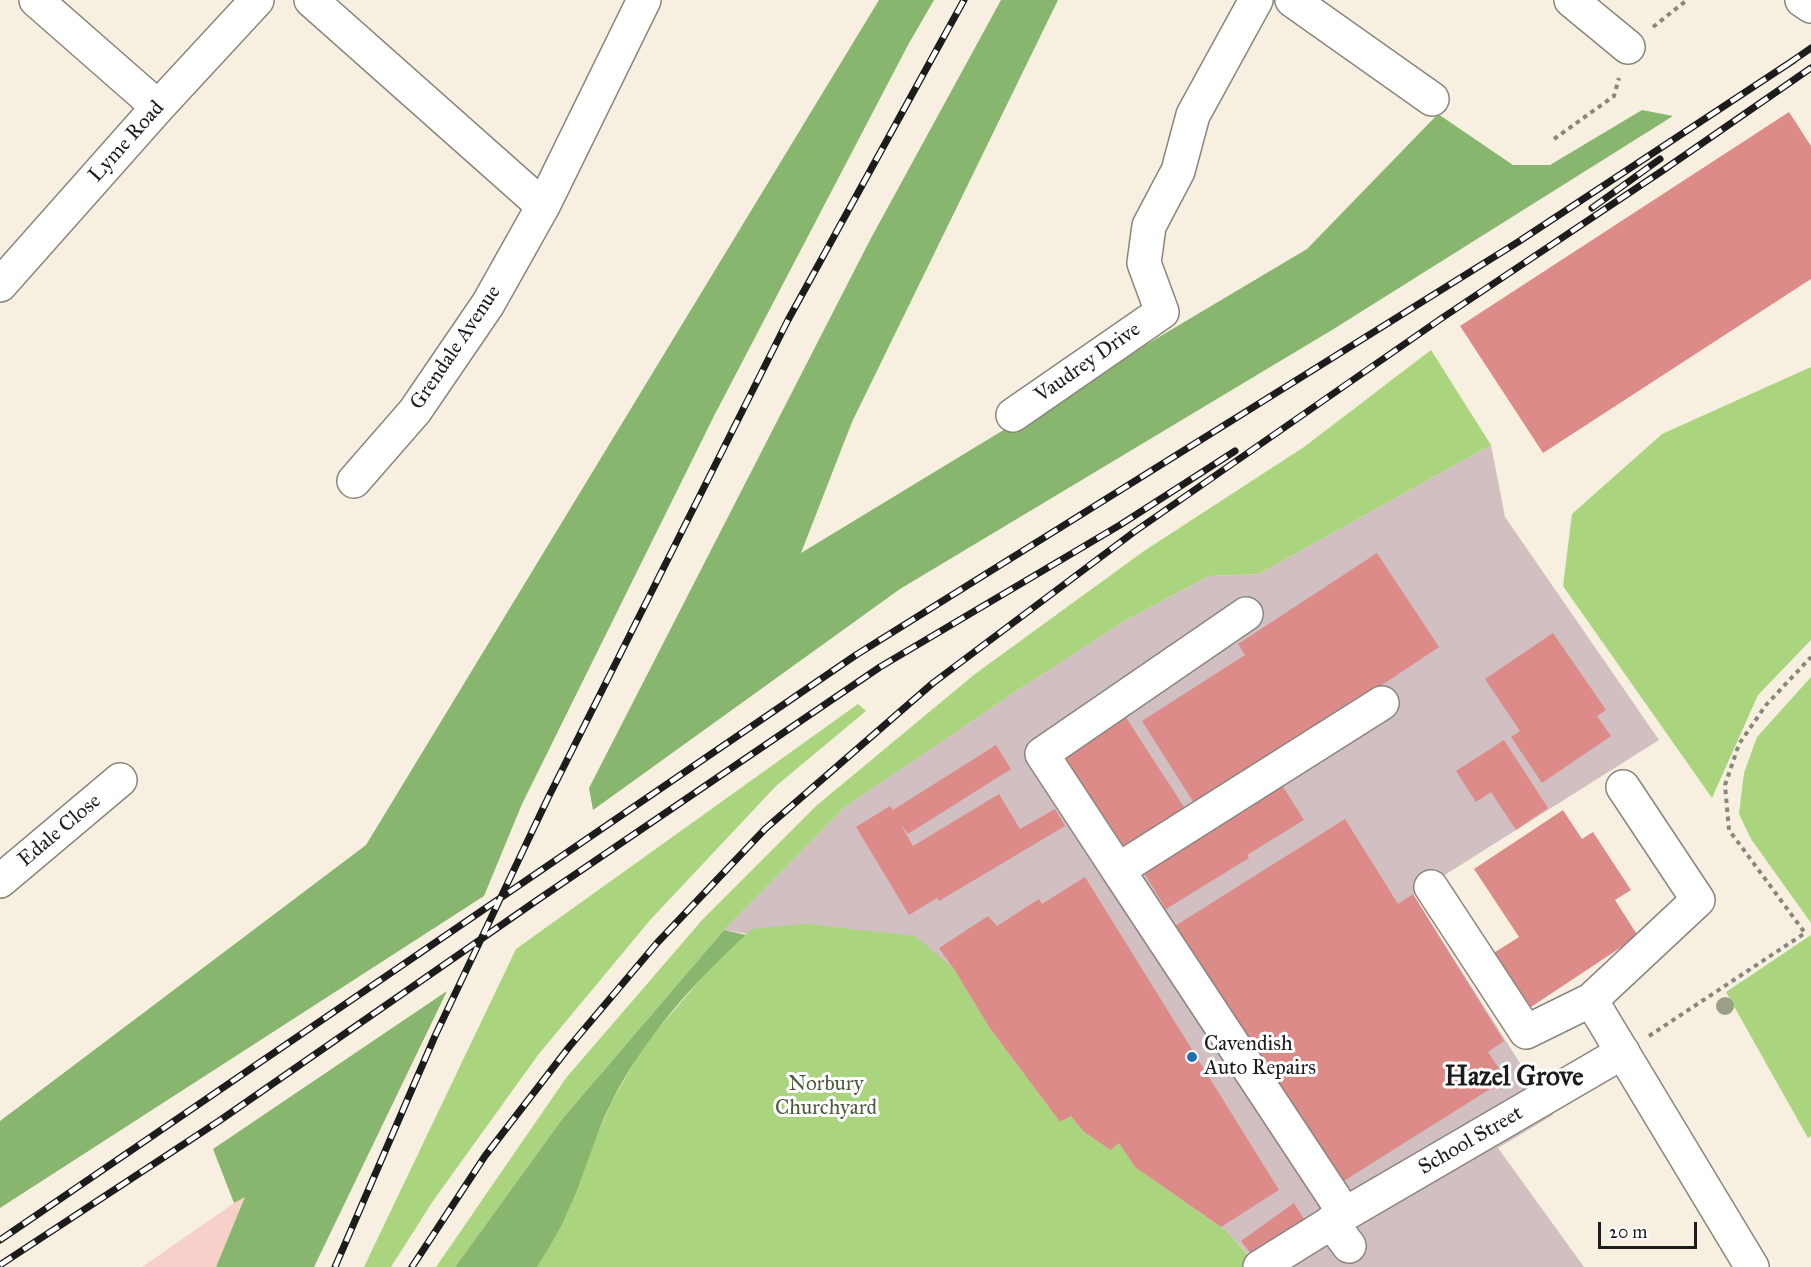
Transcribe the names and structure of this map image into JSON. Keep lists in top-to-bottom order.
{
  "streets": {
    "street": [
      "Lyme Road",
      "Grendale Avenue",
      "Vaudrey Drive",
      "Edale Close",
      "School Street"
    ]
  },
  "districts": ["Hazel Grove"],
  "parks": ["Norbury Churchyard"],
  "places": ["Cavendish Auto Repairs"],
  "scale_bar": "20 m"
}
